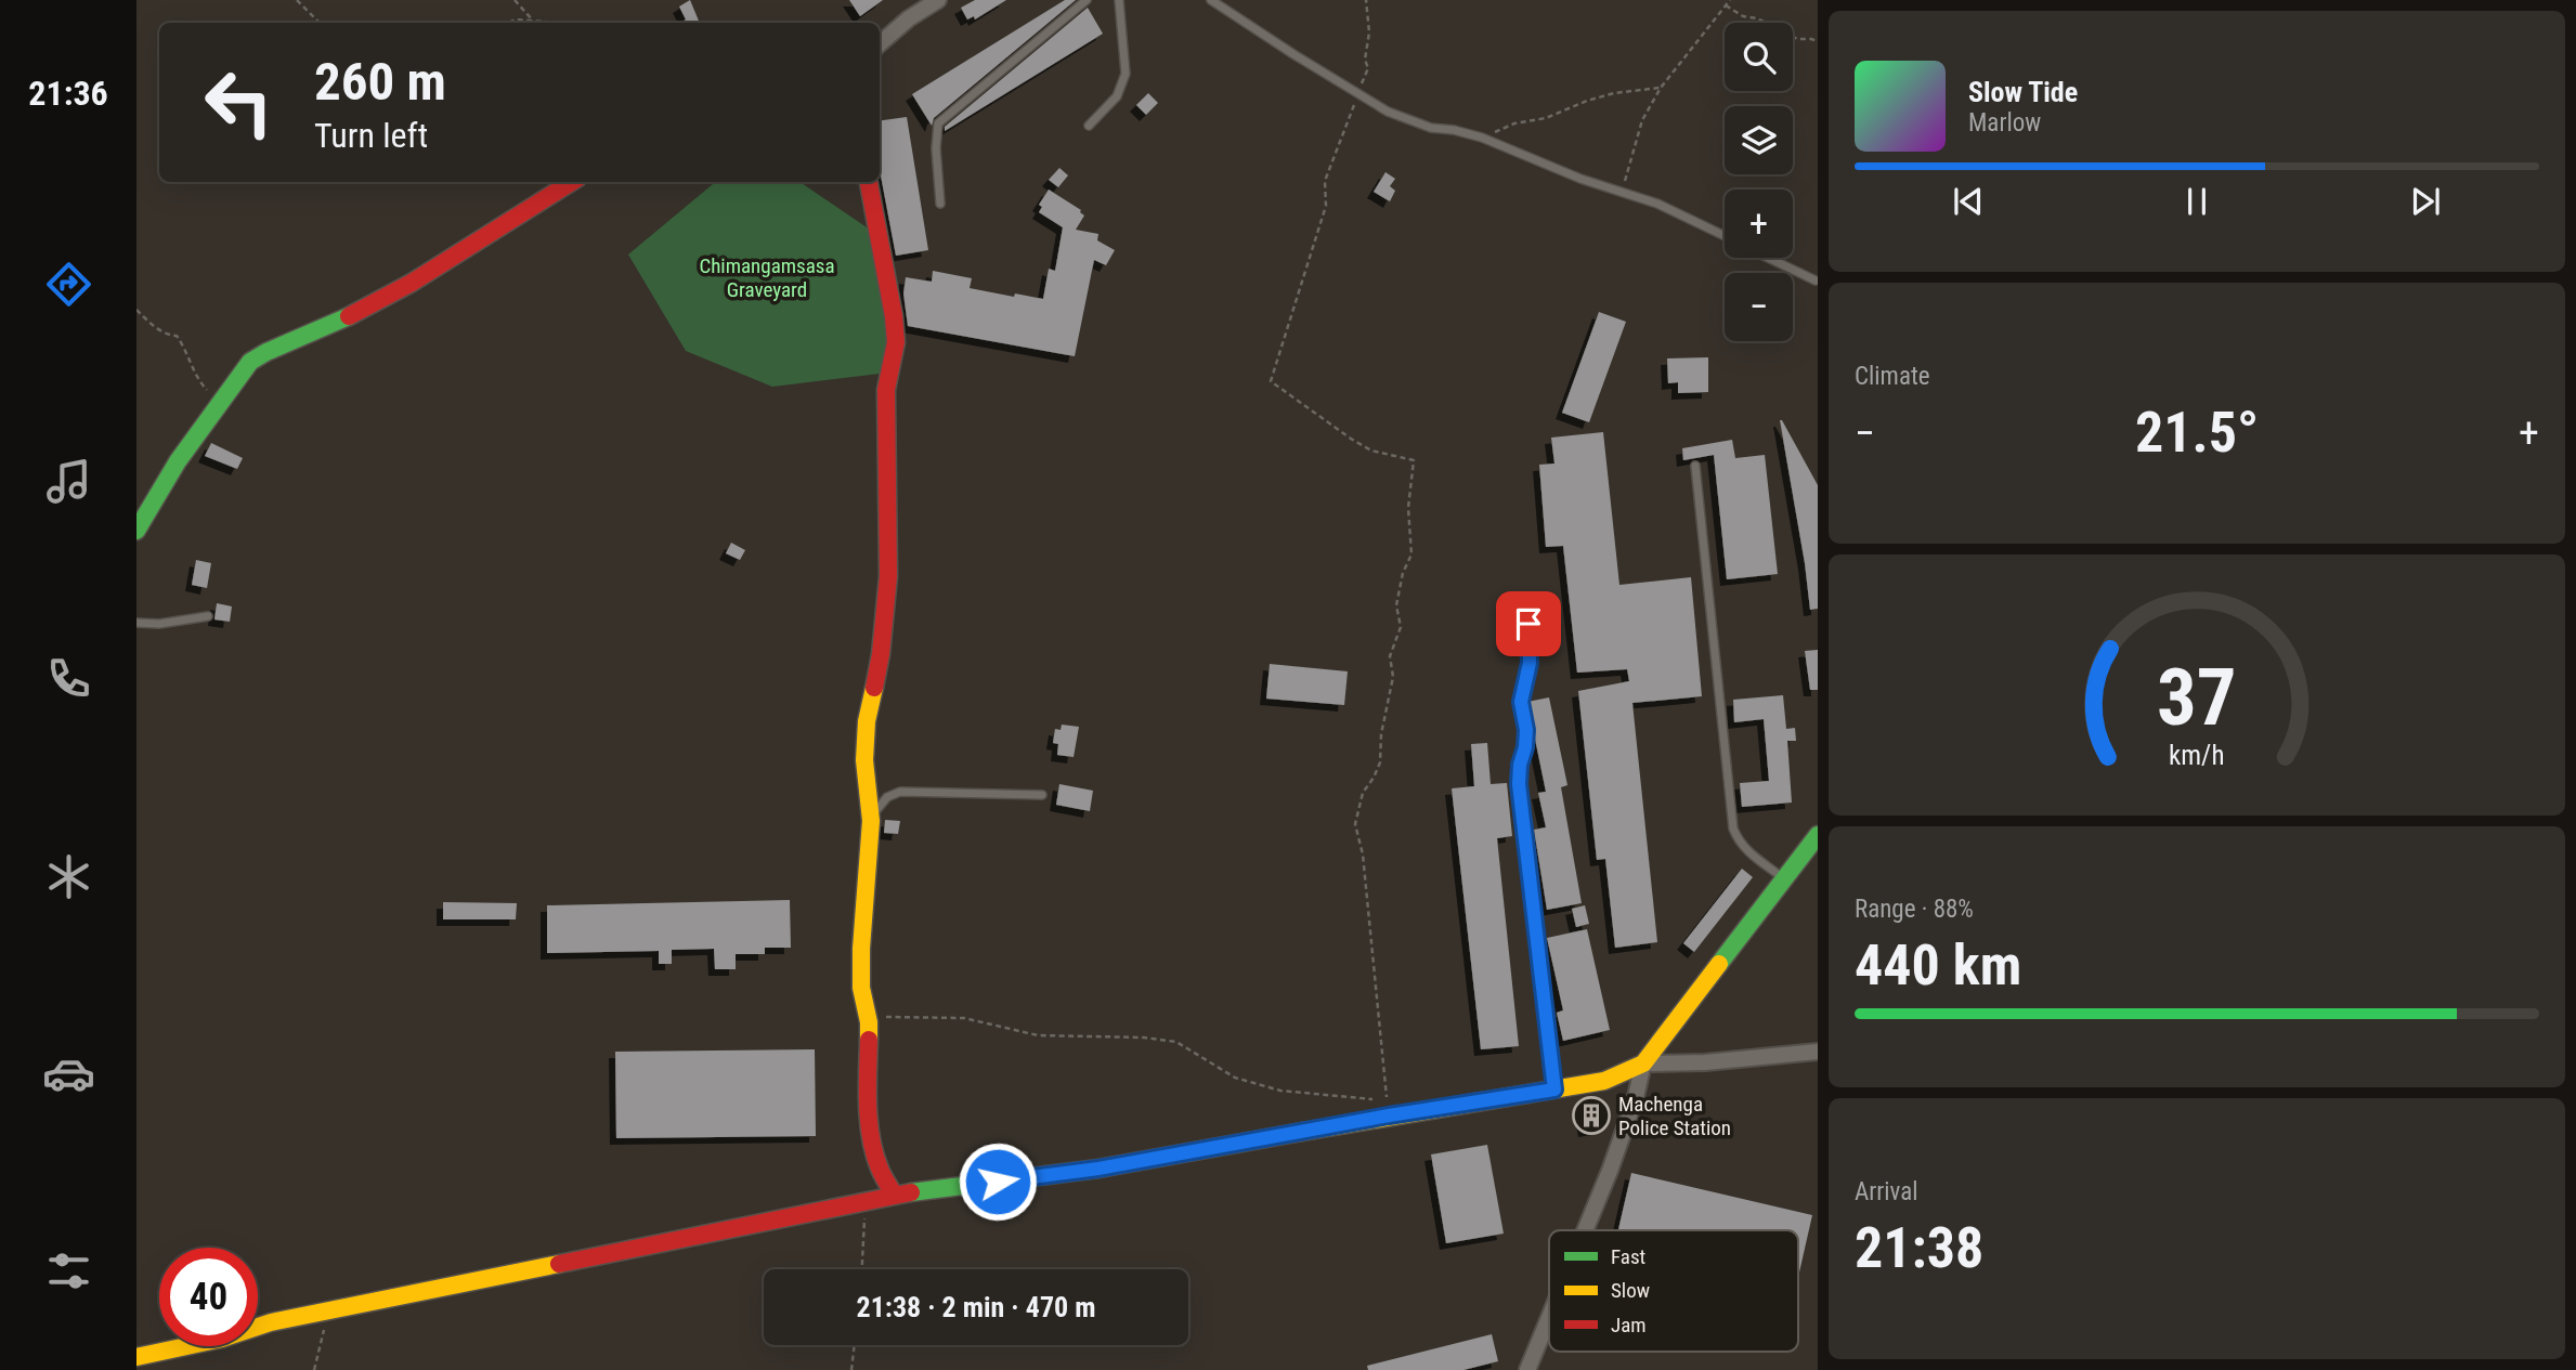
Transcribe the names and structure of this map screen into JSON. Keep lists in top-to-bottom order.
{
  "parks": ["Chimangamsasa Graveyard"],
  "places": {
    "building": ["Machenga Police Station"]
  },
  "legend": ["Fast", "Slow", "Jam"],
  "page": {
    "tabs": "21:36",
    "map_buttons": ["+", "−"],
    "turn": ["260 m", "Turn left"],
    "song": ["Slow Tide", "Marlow"],
    "tile": [
      "Climate",
      ["Range · 88%", "440 km"],
      ["Arrival", "21:38"]
    ],
    "heat": ["−", "21.5°", "+"],
    "limit": "40",
    "trip": "21:38 · 2 min · 470 m",
    "gauge": ["37", "km/h"]
  }
}
